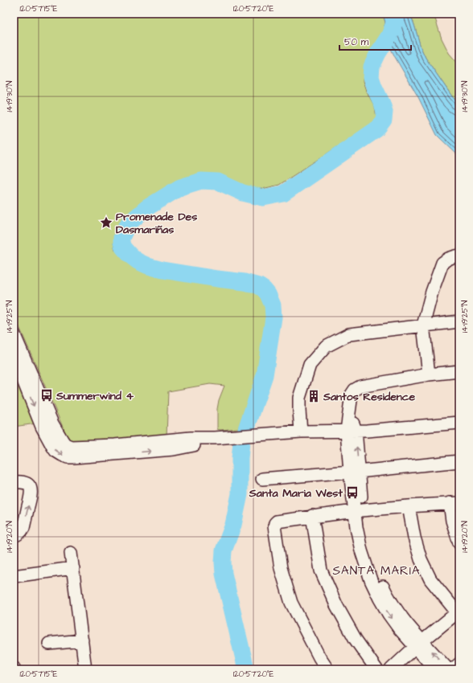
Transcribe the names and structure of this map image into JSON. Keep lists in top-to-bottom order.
{
  "districts": ["SANTA MARIA"],
  "places": {
    "place": ["Promenade Des Dasmariñas"],
    "bus stop": ["Summerwind 4", "Santa Maria West"],
    "building": ["Santos Residence"]
  },
  "scale_bar": "50 m",
  "coordinates": [
    "120°57'15\"E",
    "120°57'20\"E",
    "14°19'30\"N",
    "14°19'25\"N",
    "14°19'20\"N"
  ]
}
